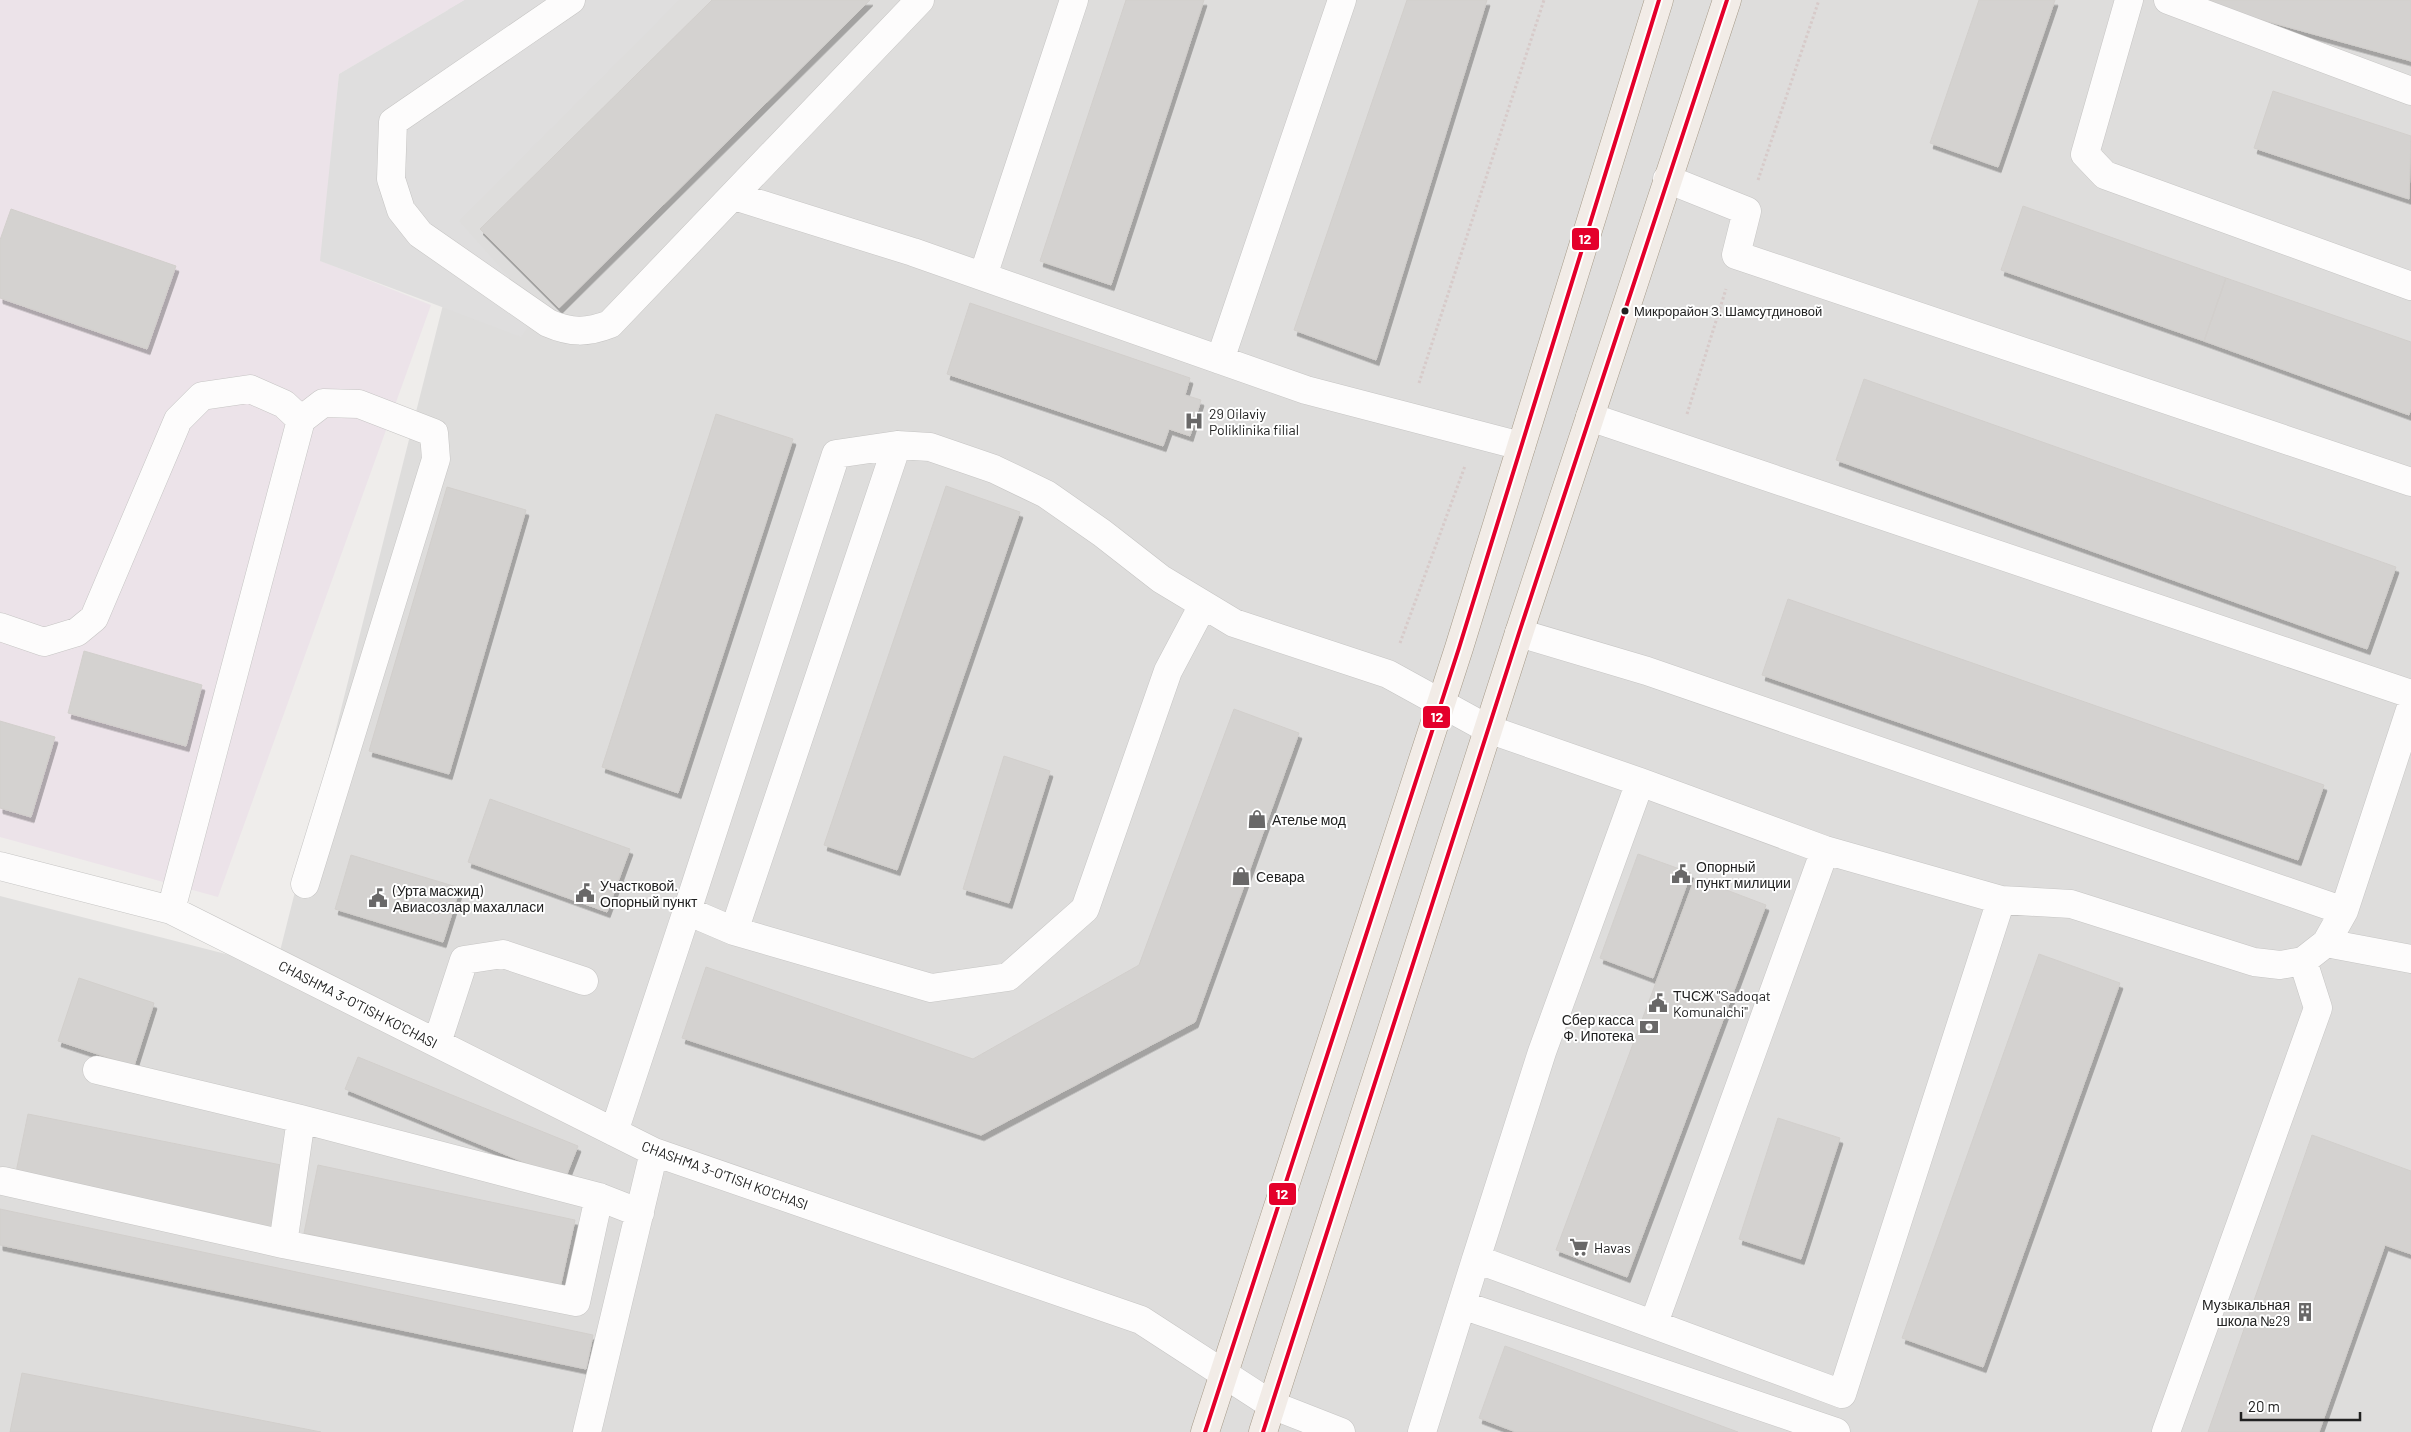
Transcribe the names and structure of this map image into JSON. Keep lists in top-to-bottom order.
{
  "streets": {
    "street": ["CHASHMA 3-O'TISH KO'CHASI"]
  },
  "places": {
    "other": ["Микрорайон З. Шамсутдиновой"],
    "hospital": ["29 Oilaviy Poliklinika filial"],
    "shop": ["Ателье мод", "Севара"],
    "public building": [
      "Опорный пункт милиции",
      "Участковой. Опорный пункт",
      "(Урта масжид) Авиасозлар махалласи",
      "ТЧСЖ \"Sadoqat Komunalchi\""
    ],
    "bank": ["Сбер касса Ф. Ипотека"],
    "supermarket": ["Havas"],
    "building": ["Музыкальная школа №29"]
  },
  "lines": ["transit line 12"],
  "scale_bar": "20 m"
}
